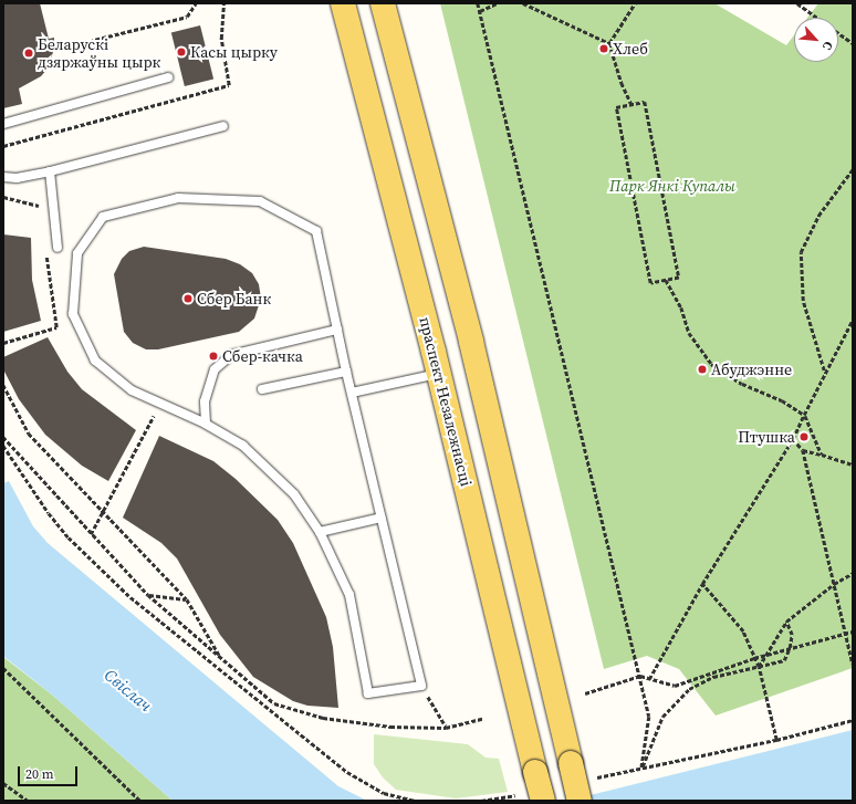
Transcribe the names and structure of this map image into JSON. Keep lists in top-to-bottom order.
{
  "streets": {
    "main road": ["праспект Незалежнасці"]
  },
  "water": ["Свіслач"],
  "parks": ["Парк Янкі Купалы"],
  "places": [
    "Хлеб",
    "Касы цырку",
    "Беларускі дзяржаўны цырк",
    "Сбер Банк",
    "Сбер-качка",
    "Абуджэнне",
    "Птушка"
  ],
  "scale_bar": "20 m",
  "north": "bottom right"
}
